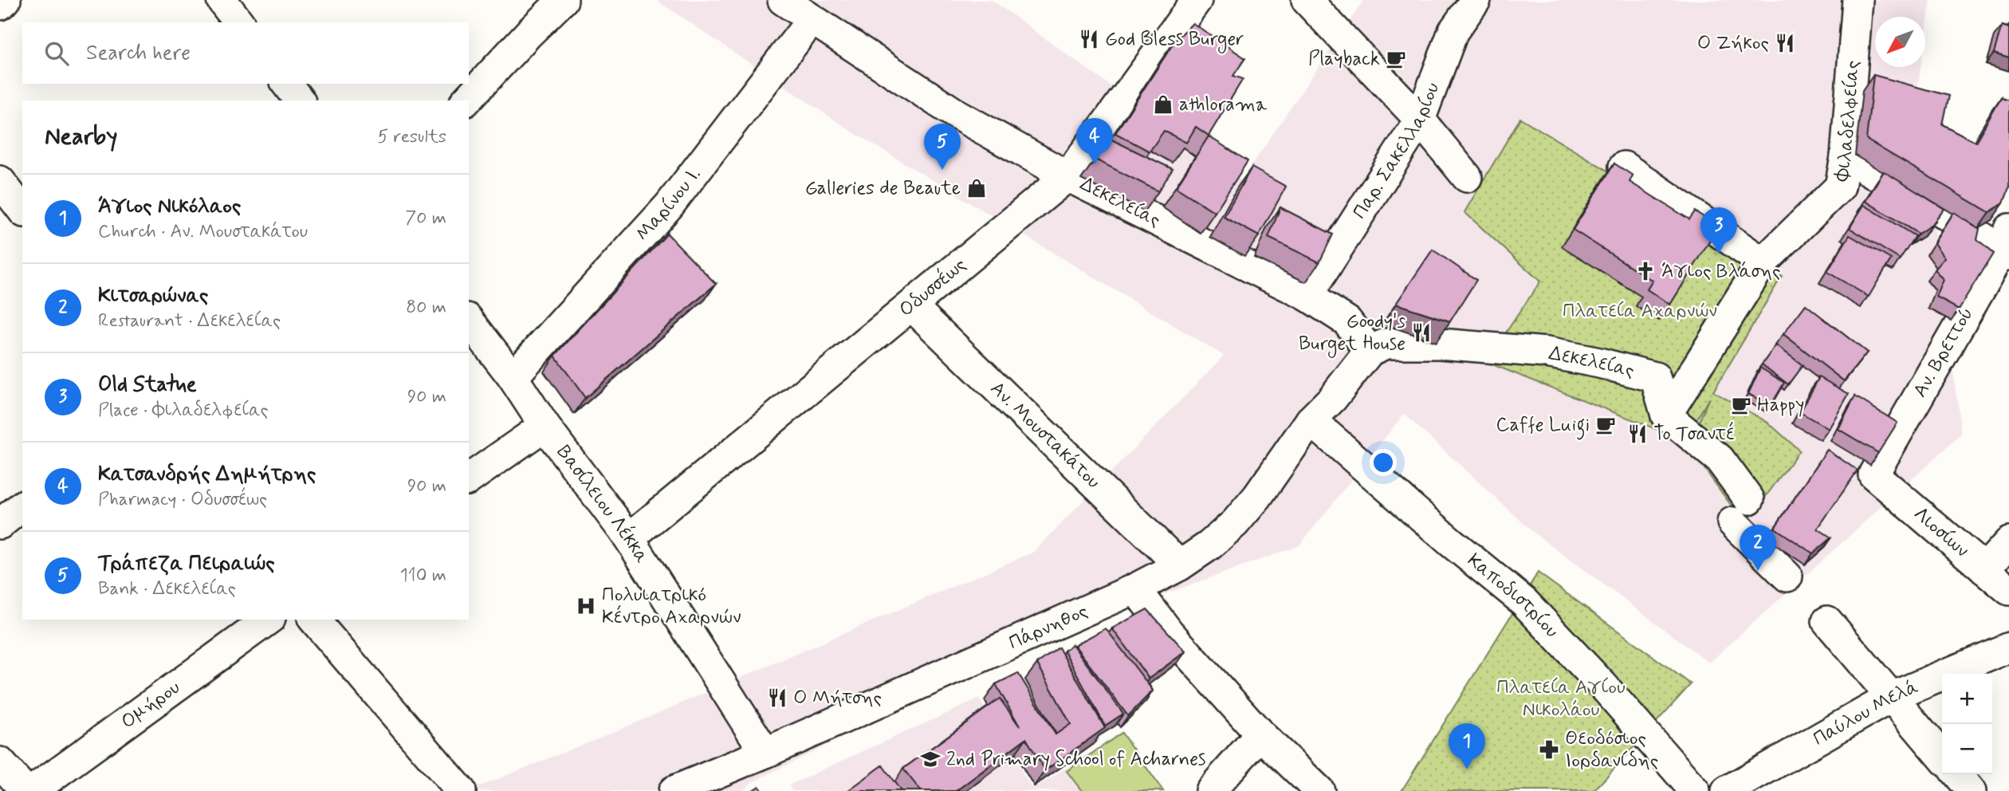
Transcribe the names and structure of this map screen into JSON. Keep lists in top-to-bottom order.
{
  "streets": {
    "street": [
      "Φιλαδελφείας",
      "Παρ. Σακελλαρίου",
      "Δεκελείας",
      "Μαρίνου Ι.",
      "Οδυσσέως",
      "Αν. Βρεττού",
      "Αν. Μουστακάτου",
      "Βασίλειου Λέκκα",
      "Λιοσίων",
      "Καποδιστρίου",
      "Πάρνηθος",
      "Ομήρου",
      "Παύλου Μελά"
    ]
  },
  "crossings": [
    ["Φιλαδελφείας", "Δεκελείας"],
    ["Παρ. Σακελλαρίου", "Δεκελείας"],
    ["Δεκελείας", "Μαρίνου Ι."],
    ["Δεκελείας", "Οδυσσέως"],
    ["Δεκελείας", "Πάρνηθος"],
    ["Μαρίνου Ι.", "Βασίλειου Λέκκα"],
    ["Οδυσσέως", "Αν. Μουστακάτου"],
    ["Οδυσσέως", "Βασίλειου Λέκκα"],
    ["Αν. Βρεττού", "Λιοσίων"],
    ["Αν. Μουστακάτου", "Πάρνηθος"],
    ["Βασίλειου Λέκκα", "Πάρνηθος"],
    ["Καποδιστρίου", "Πάρνηθος"]
  ],
  "parks": ["Πλατεία Αχαρνών", "Πλατεία Αγίου Νικολάου"],
  "places": {
    "restaurant": [
      "God Bless Burger",
      "Ο Ζήκος",
      "Goody's Burget House",
      "To Τσαντέ",
      "Ο Μήτσης"
    ],
    "cafe": ["Playback", "Happy", "Caffe Luigi"],
    "shop": ["athlorama", "Galleries de Beaute"],
    "church": ["Άγιος Βλάσης"],
    "hospital": ["Πολυιατρικό Κέντρο Αχαρνών"],
    "pharmacy": ["Θεοδόσιος Ιορδανίδης"],
    "school or university": ["2nd Primary School of Acharnes"]
  },
  "north": "bottom left",
  "page": {
    "search": "Search here",
    "heading": ["Nearby", "5 results"],
    "pins": [
      "4",
      "5",
      "3",
      "2",
      "1"
    ],
    "list": [
      {
        "mark": "1",
        "name": "Άγιος Νικόλαος",
        "note": "Church · Αν. Μουστακάτου",
        "value": "70 m"
      },
      {
        "mark": "2",
        "name": "Κιτσαρώνας",
        "note": "Restaurant · Δεκελείας",
        "value": "80 m"
      },
      {
        "mark": "3",
        "name": "Old Statue",
        "note": "Place · Φιλαδελφείας",
        "value": "90 m"
      },
      {
        "mark": "4",
        "name": "Κατσανδρής Δημήτρης",
        "note": "Pharmacy · Οδυσσέως",
        "value": "90 m"
      },
      {
        "mark": "5",
        "name": "Τράπεζα Πειραιώς",
        "note": "Bank · Δεκελείας",
        "value": "110 m"
      }
    ],
    "map_buttons": ["+", "−"]
  }
}
